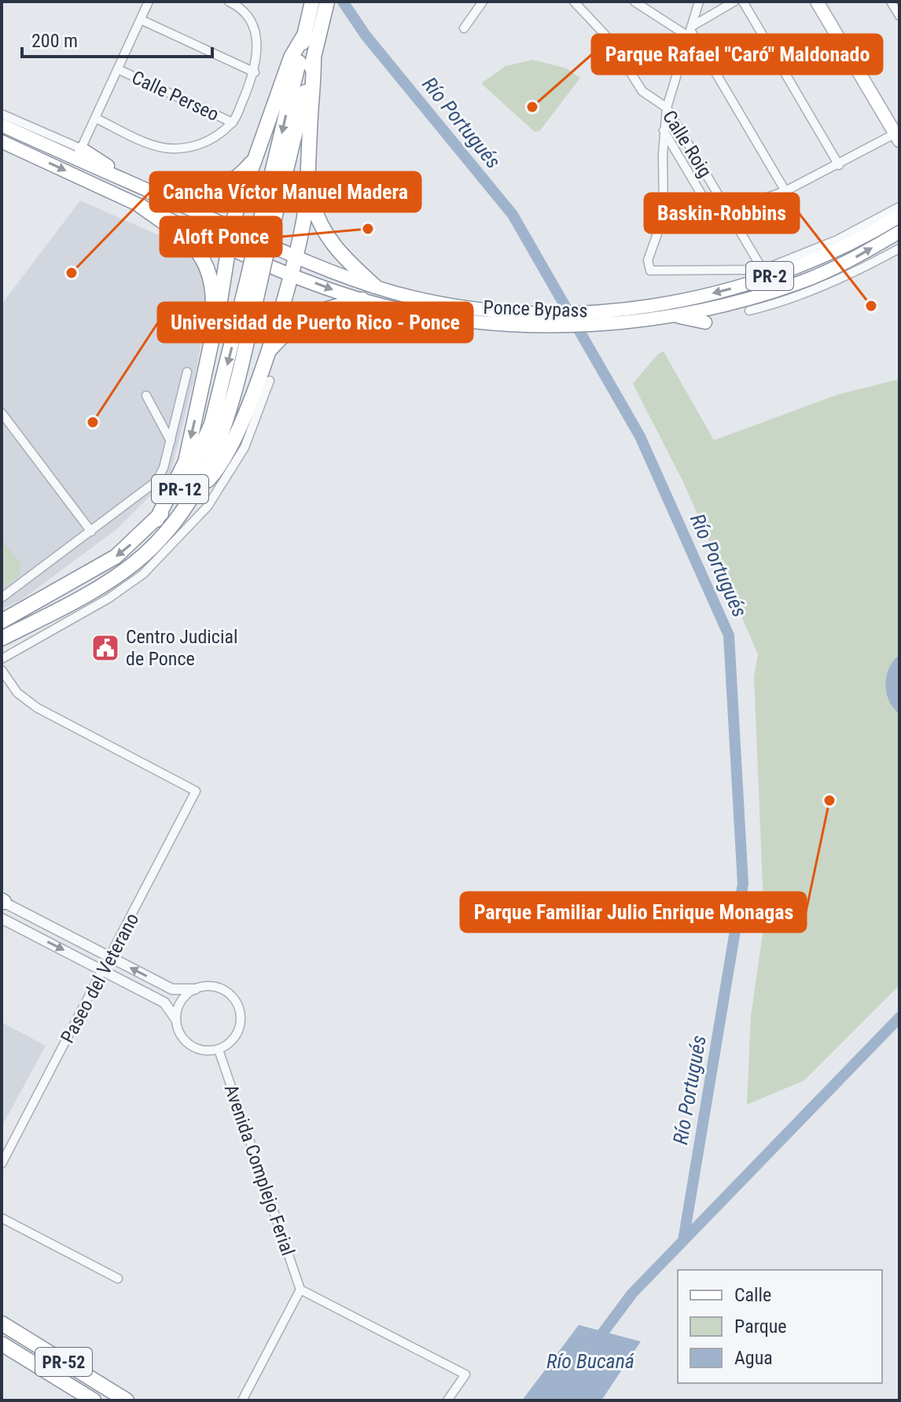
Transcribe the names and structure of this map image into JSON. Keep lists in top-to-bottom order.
{
  "streets": {
    "highway": ["PR-12", "PR-52"],
    "main road": ["PR-2", "Ponce Bypass"],
    "street": [
      "Calle Perseo",
      "Calle Roig",
      "Paseo del Veterano",
      "Avenida Complejo Ferial"
    ]
  },
  "water": ["Río Portugués", "Río Bucaná"],
  "places": {
    "other": [
      "Parque Rafael \"Caró\" Maldonado",
      "Aloft Ponce",
      "Cancha Víctor Manuel Madera",
      "Baskin-Robbins",
      "Universidad de Puerto Rico - Ponce",
      "Parque Familiar Julio Enrique Monagas"
    ],
    "public building": ["Centro Judicial de Ponce"]
  },
  "legend": ["Calle", "Parque", "Agua"],
  "scale_bar": "200 m"
}
